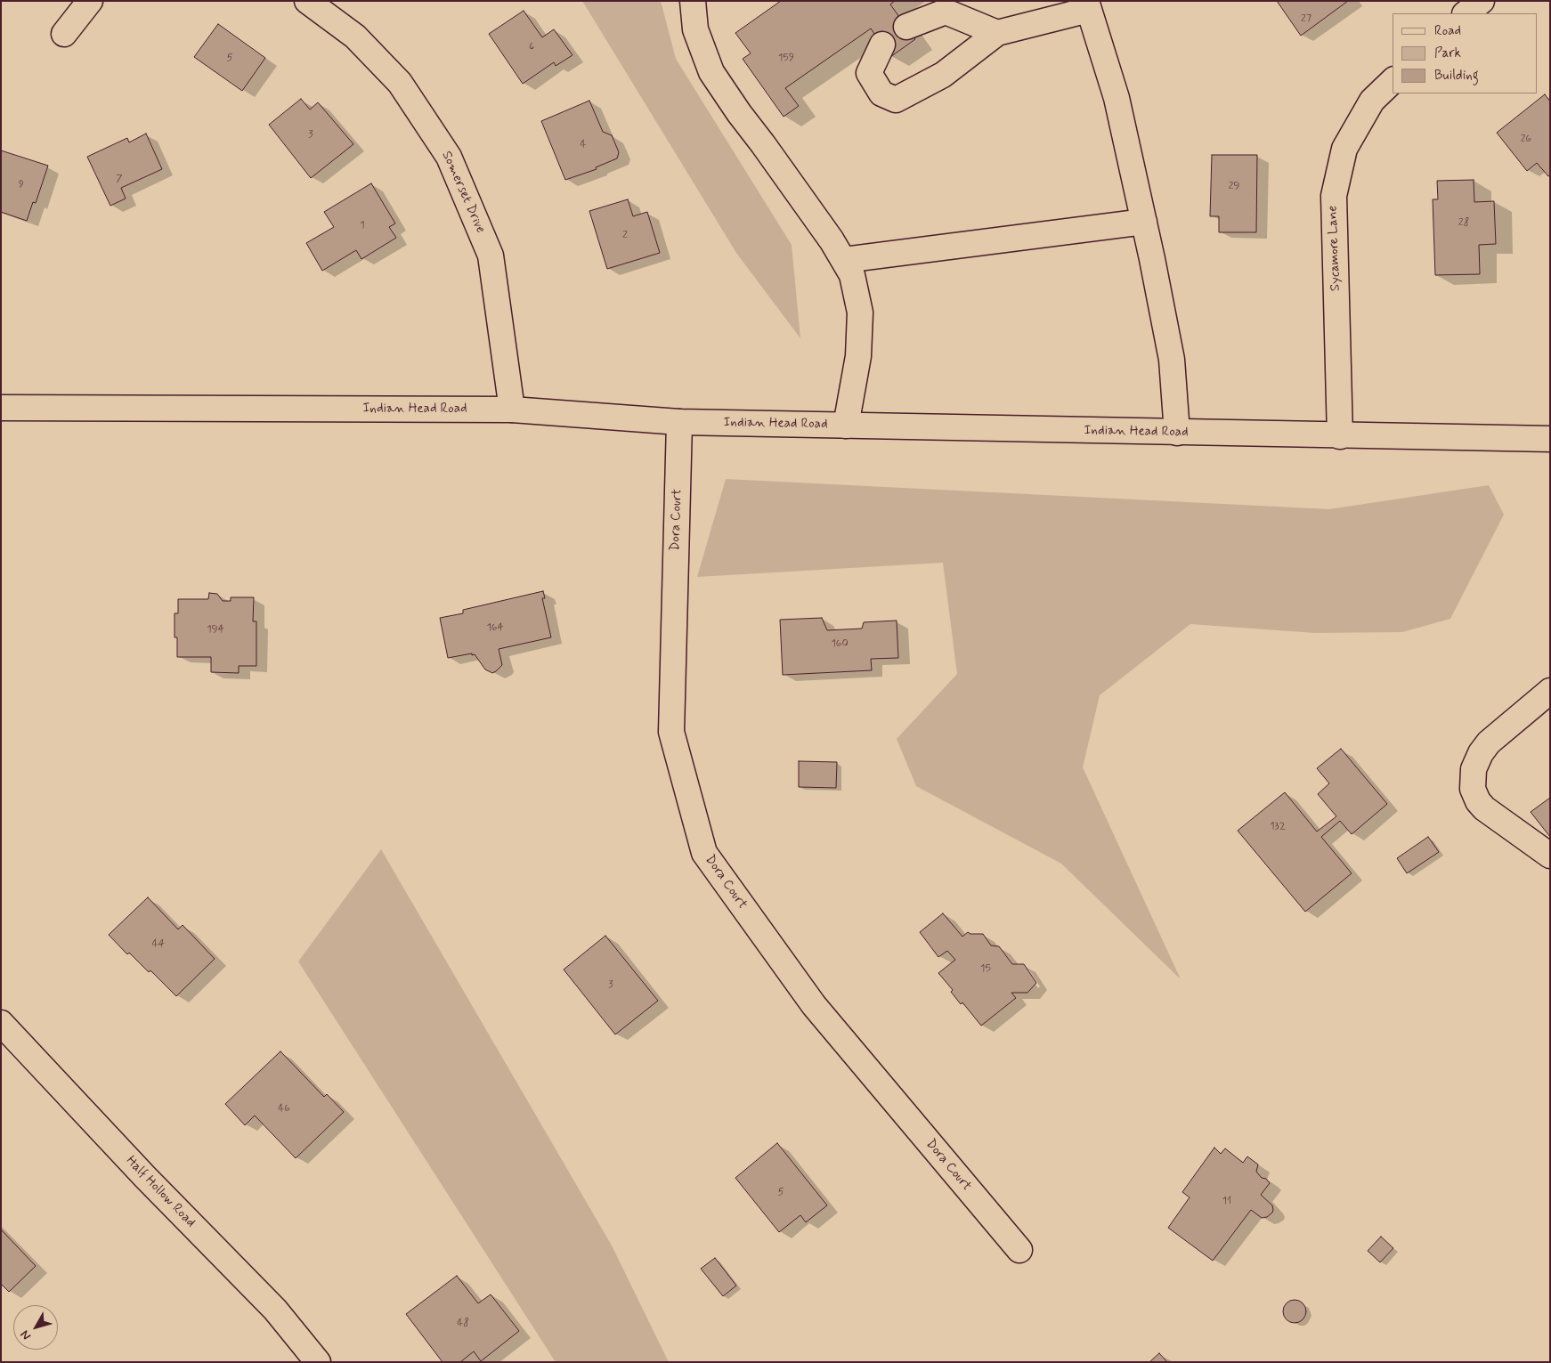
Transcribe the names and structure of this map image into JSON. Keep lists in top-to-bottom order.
{
  "streets": {
    "street": [
      "Somerset Drive",
      "Sycamore Lane",
      "Indian Head Road",
      "Dora Court",
      "Half Hollow Road"
    ]
  },
  "crossings": [
    ["Somerset Drive", "Indian Head Road"],
    ["Sycamore Lane", "Indian Head Road"],
    ["Indian Head Road", "Dora Court"]
  ],
  "house_numbers": [
    "27",
    "6",
    "5",
    "159",
    "3",
    "26",
    "4",
    "7",
    "9",
    "29",
    "28",
    "1",
    "2",
    "164",
    "194",
    "160",
    "132",
    "44",
    "15",
    "3",
    "46",
    "5",
    "11",
    "48"
  ],
  "legend": ["Road", "Park", "Building"],
  "north": "bottom left"
}
